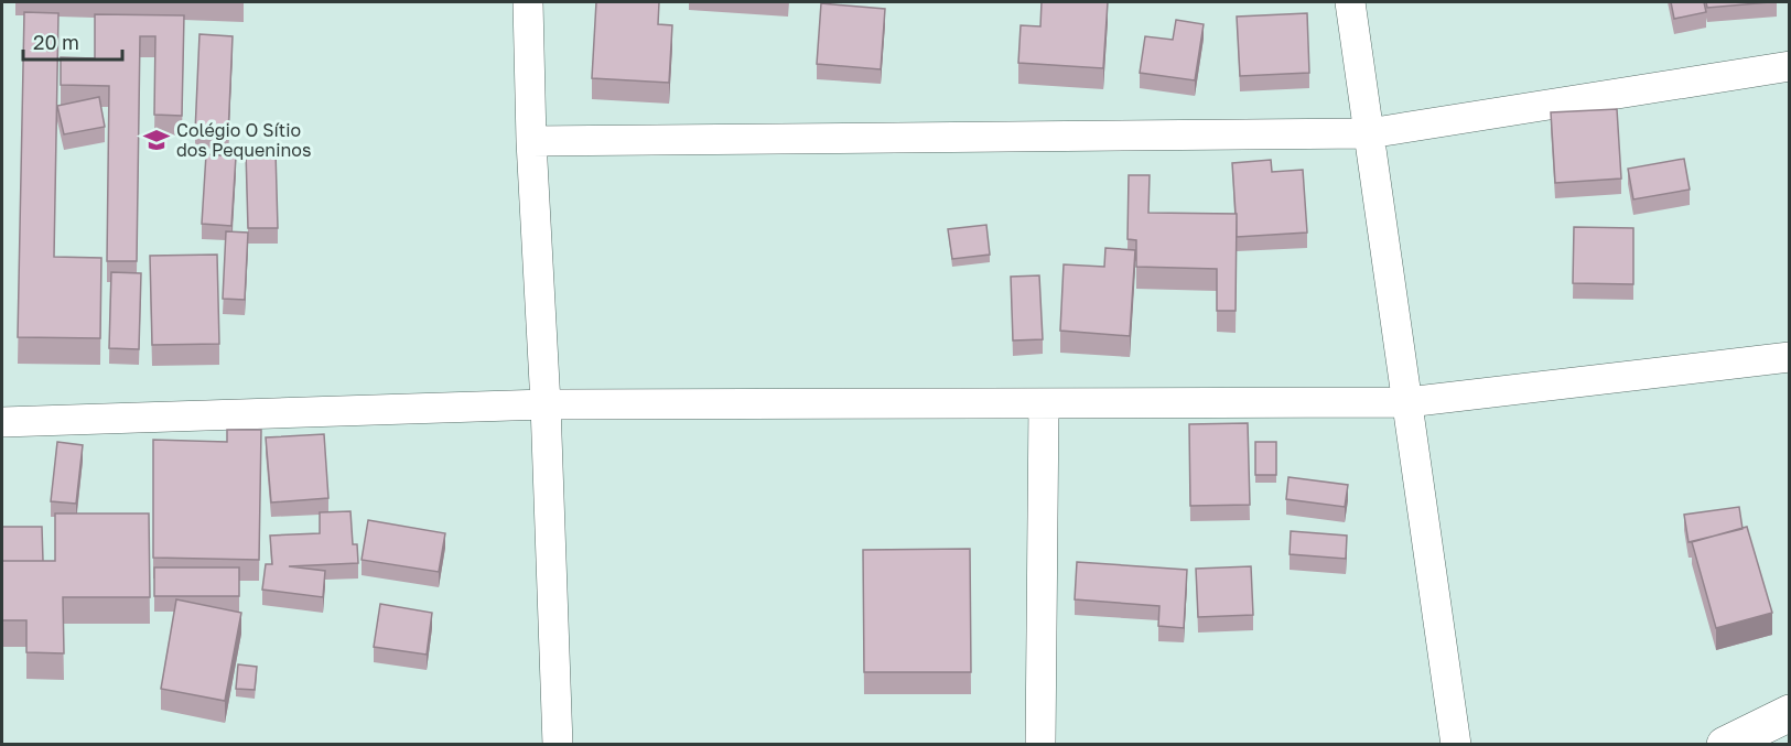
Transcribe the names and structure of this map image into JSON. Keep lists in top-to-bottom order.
{
  "places": {
    "school or university": ["Colégio O Sítio dos Pequeninos"]
  },
  "scale_bar": "20 m"
}
